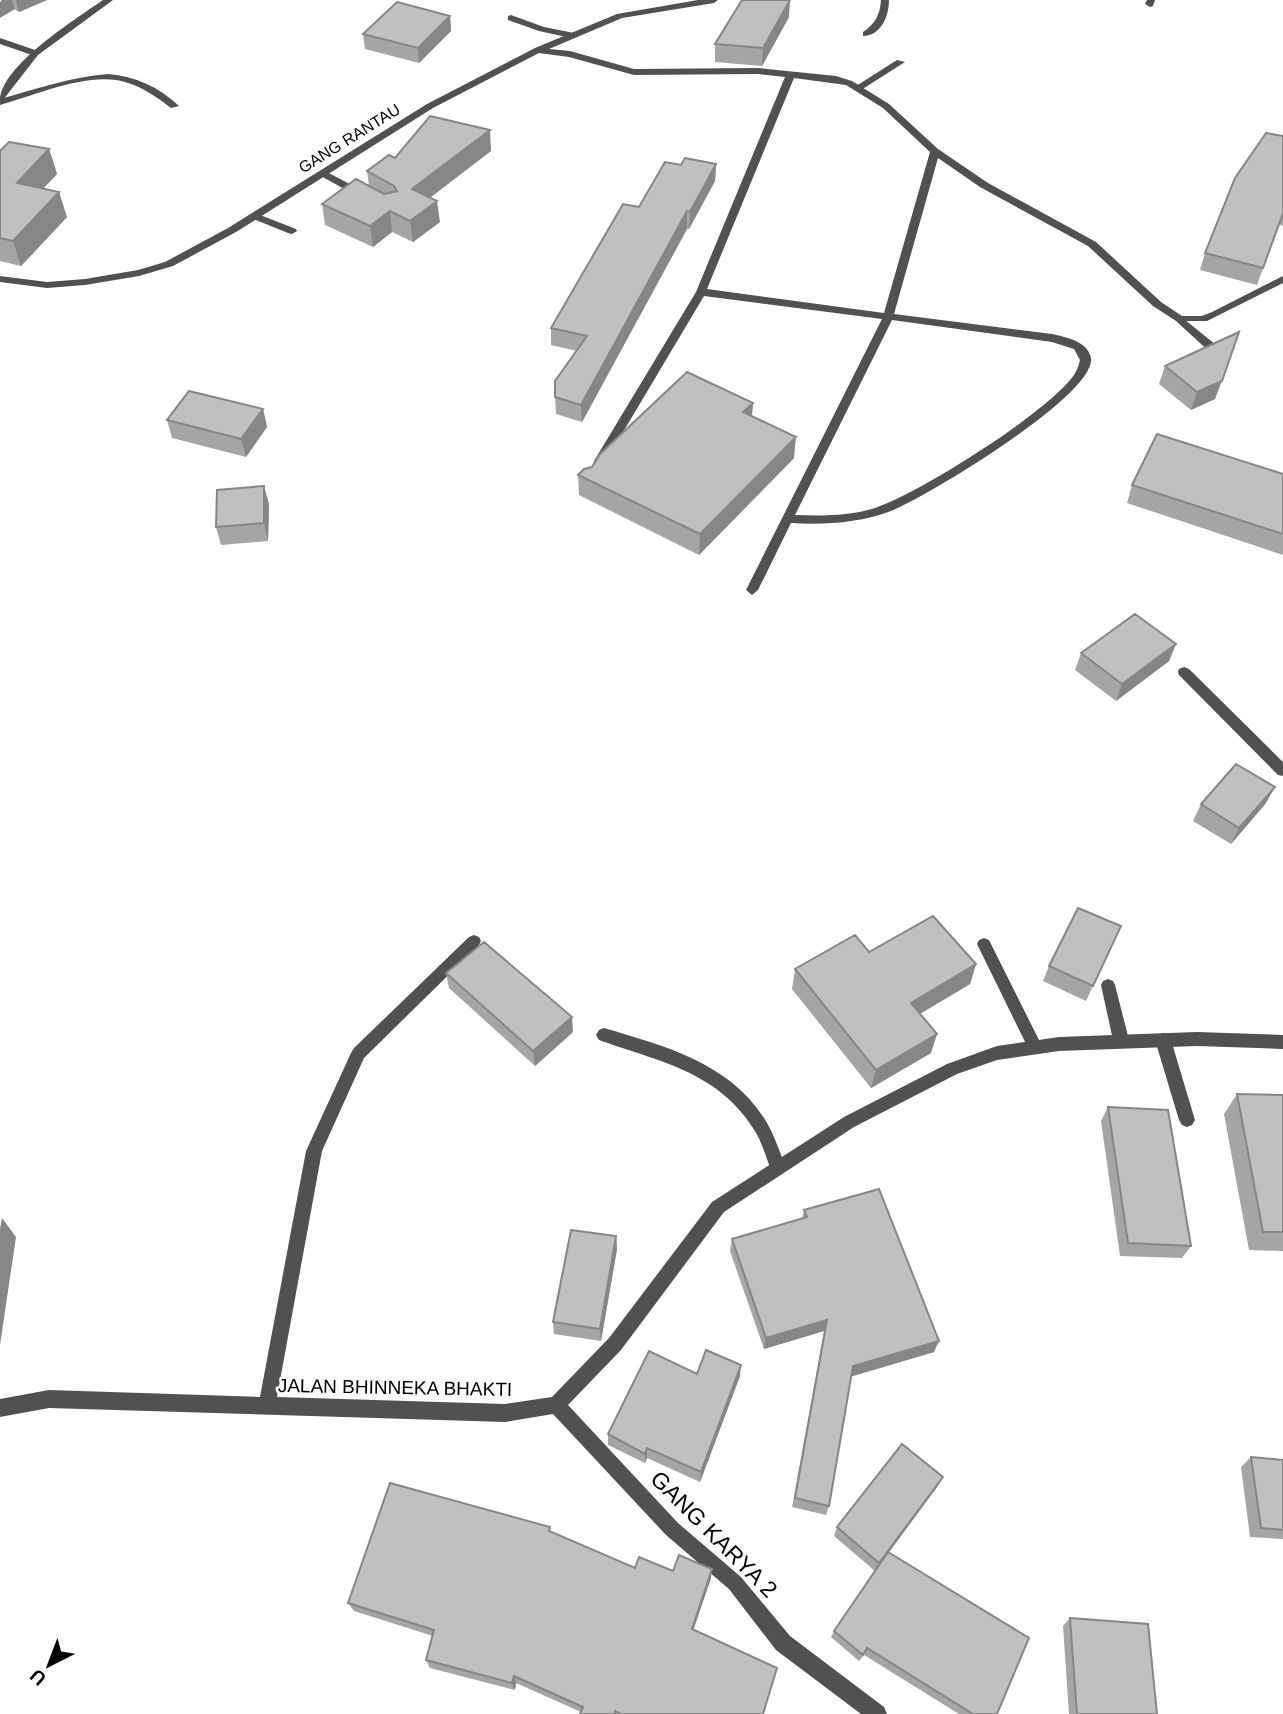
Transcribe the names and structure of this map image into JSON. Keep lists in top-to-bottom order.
{
  "streets": {
    "street": ["GANG RANTAU", "JALAN BHINNEKA BHAKTI", "GANG KARYA 2"]
  },
  "crossings": [
    ["JALAN BHINNEKA BHAKTI", "GANG KARYA 2"]
  ],
  "north": "bottom left"
}
